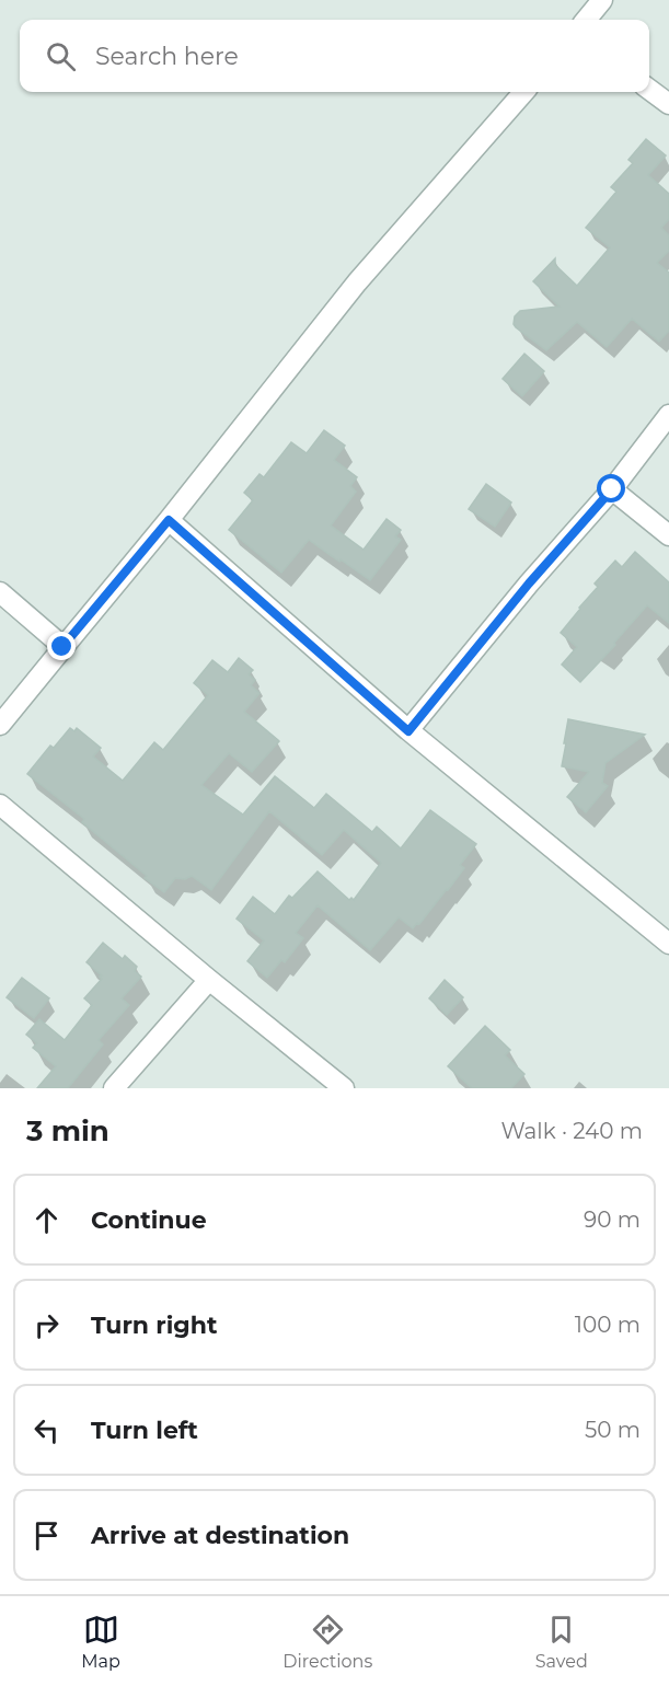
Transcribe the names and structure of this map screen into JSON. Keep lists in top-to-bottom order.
{
  "page": {
    "search": "Search here",
    "heading": ["3 min", "Walk · 240 m"],
    "list": [
      ["Continue", "90 m"],
      ["Turn right", "100 m"],
      ["Turn left", "50 m"],
      "Arrive at destination"
    ],
    "nav": ["Map", "Directions", "Saved"]
  }
}
